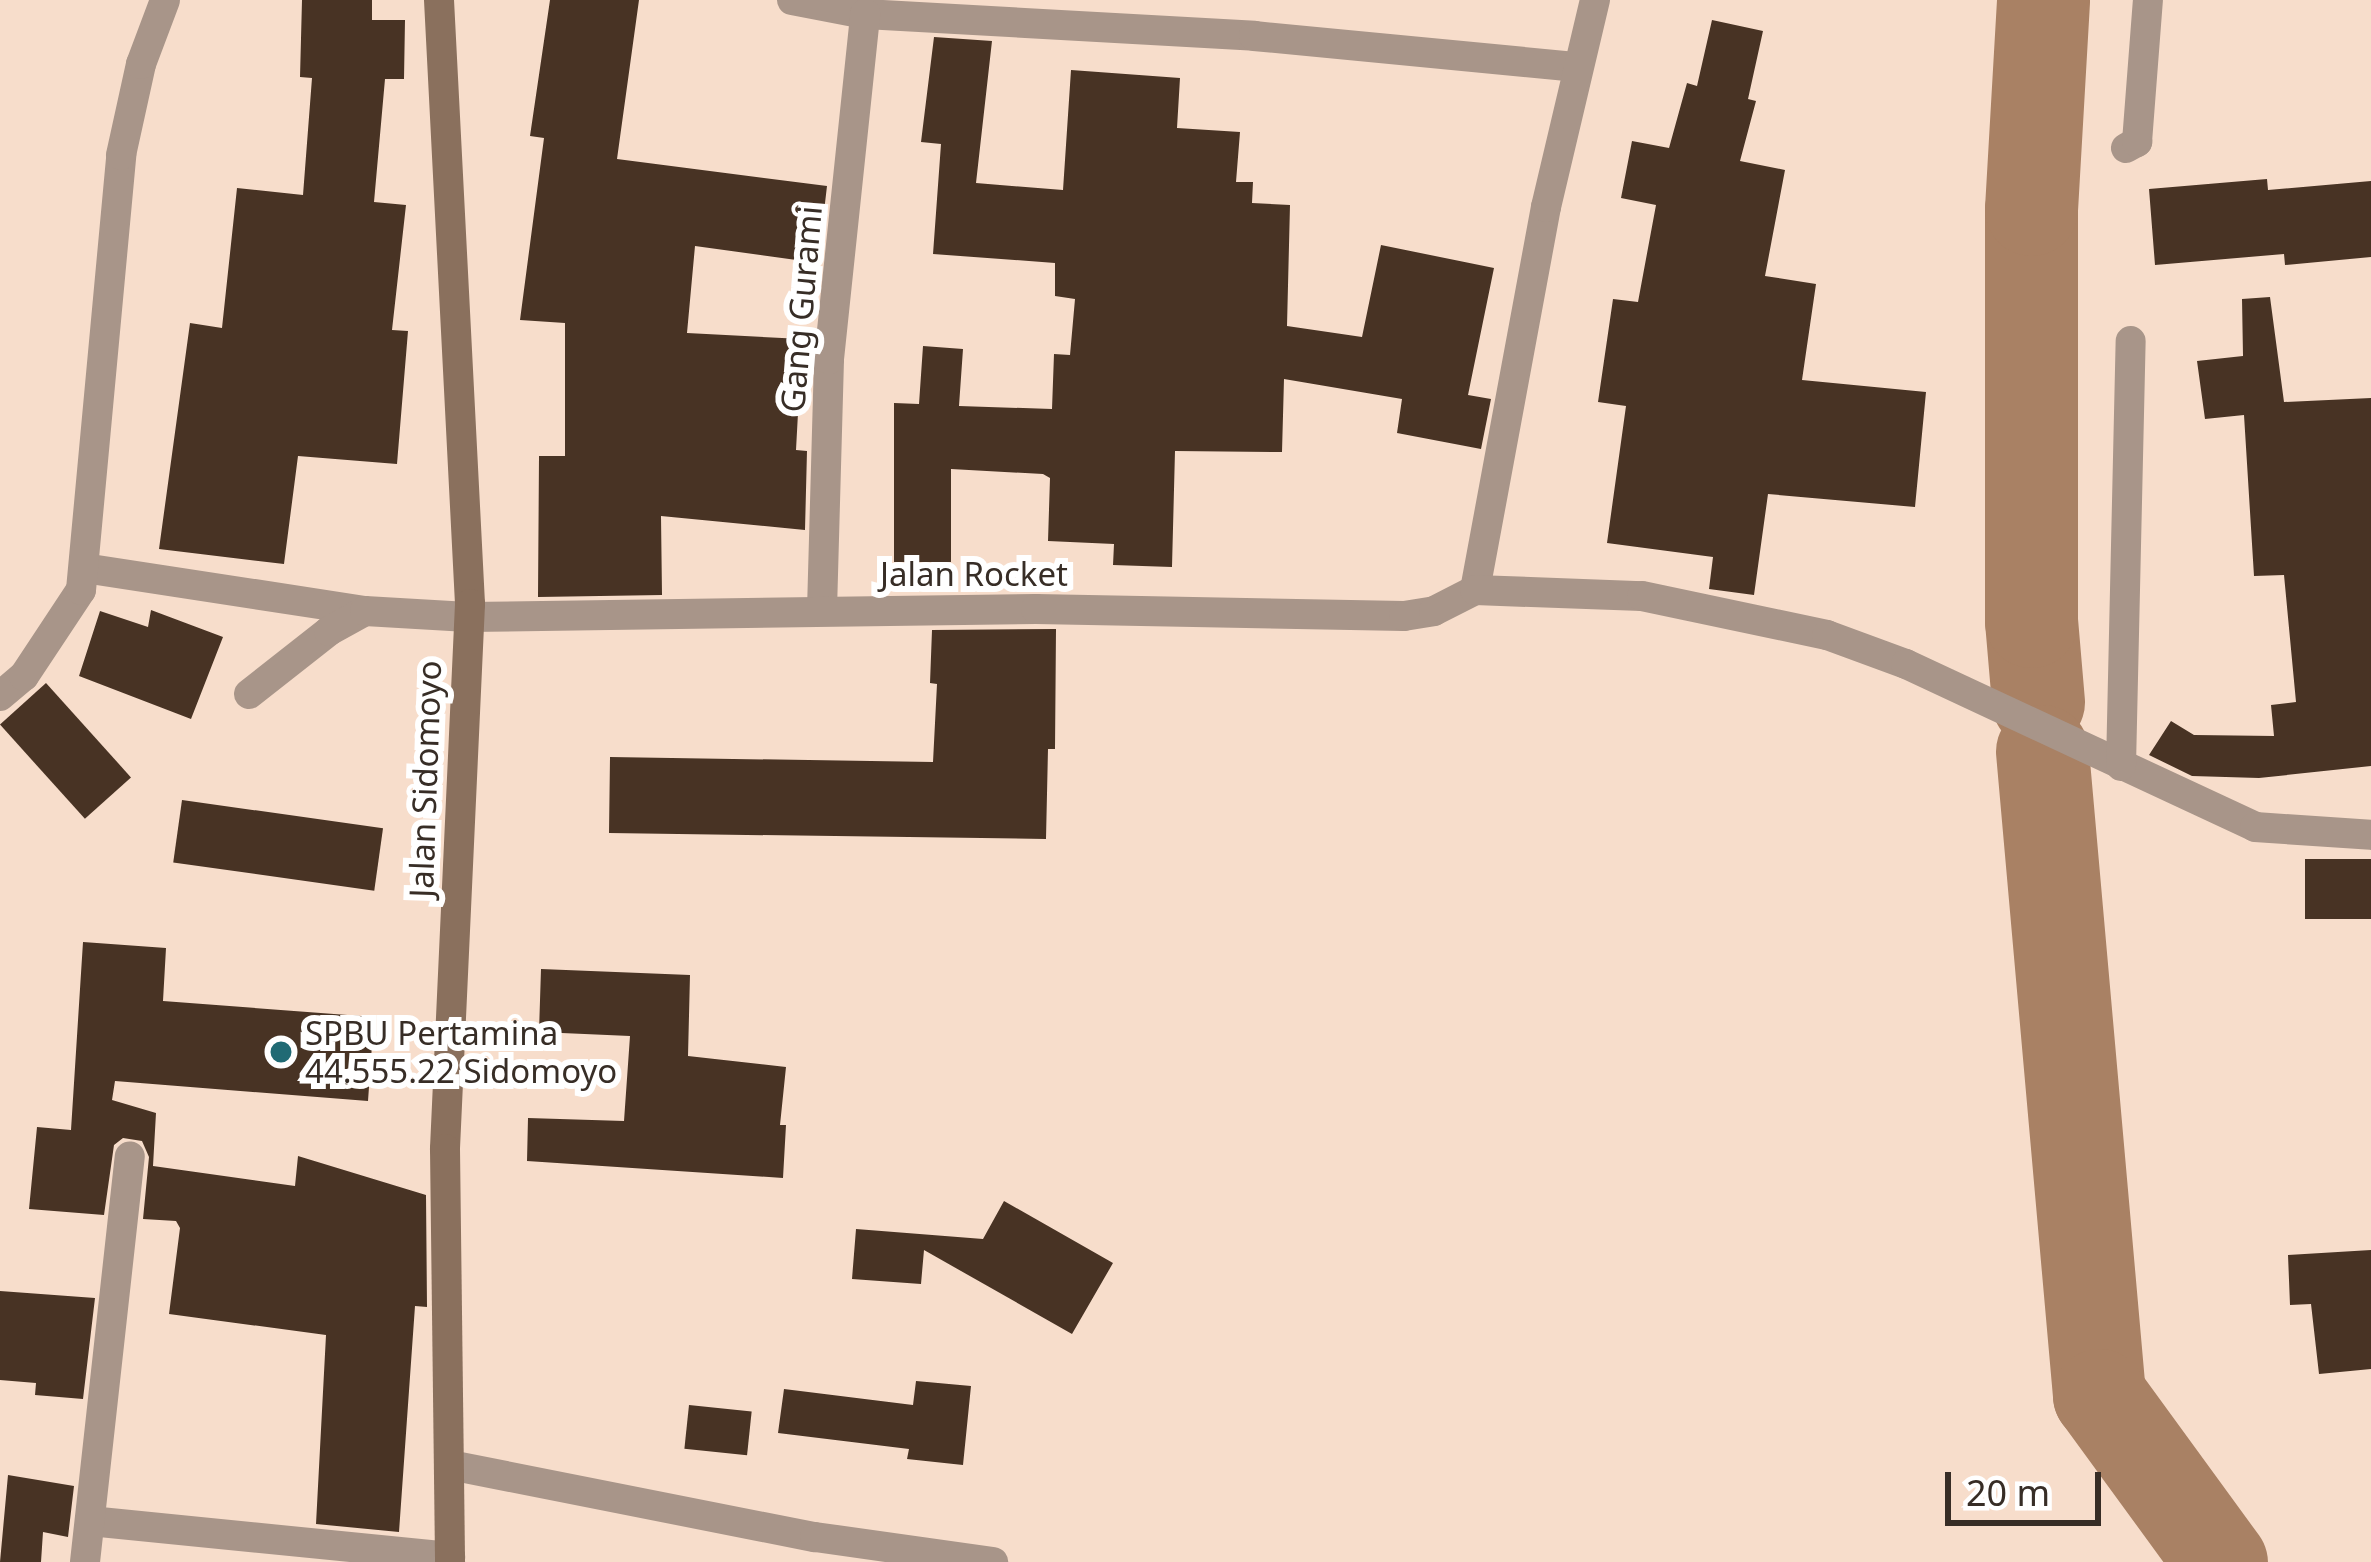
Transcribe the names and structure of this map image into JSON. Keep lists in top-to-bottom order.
{
  "streets": {
    "main road": ["Jalan Sidomoyo"],
    "street": ["Gang Gurami", "Jalan Rocket"]
  },
  "crossings": [
    ["Gang Gurami", "Jalan Rocket"],
    ["Jalan Rocket", "Jalan Sidomoyo"]
  ],
  "places": ["SPBU Pertamina 44.555.22 Sidomoyo"],
  "scale_bar": "20 m"
}
